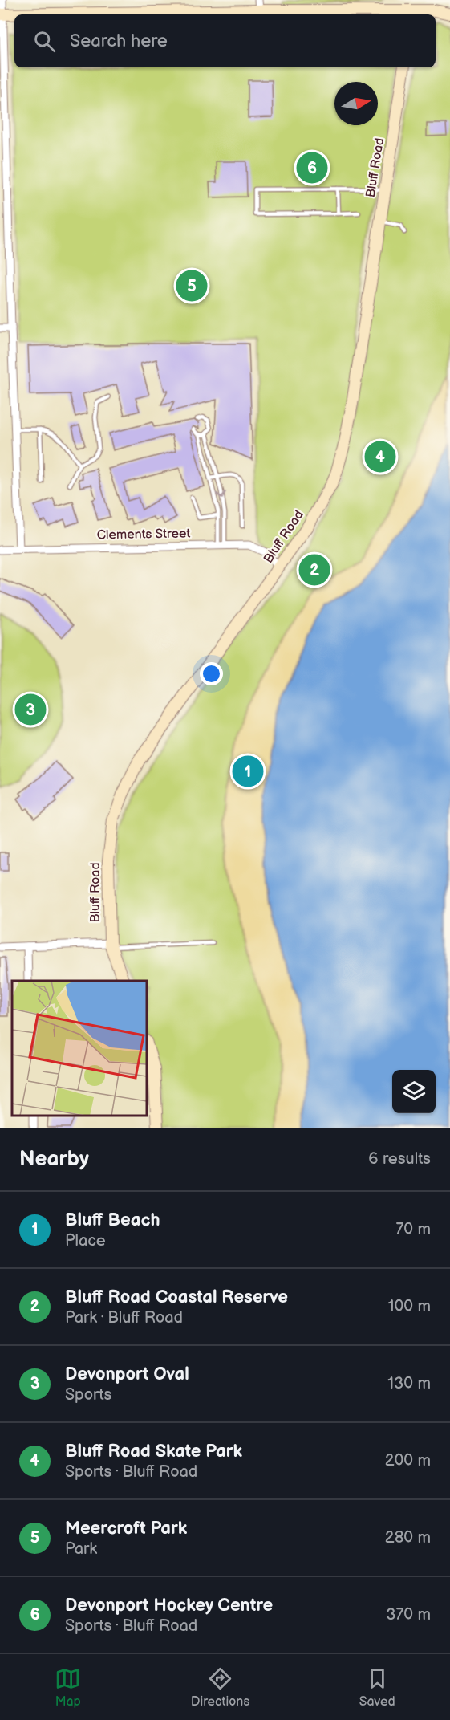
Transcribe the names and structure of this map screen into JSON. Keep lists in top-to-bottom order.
{
  "streets": {
    "street": ["Bluff Road", "Clements Street"]
  },
  "crossings": [
    ["Bluff Road", "Clements Street"]
  ],
  "north": "right",
  "page": {
    "search": "Search here",
    "pins": [
      "6",
      "5",
      "4",
      "2",
      "3",
      "1"
    ],
    "heading": ["Nearby", "6 results"],
    "list": [
      {
        "mark": "1",
        "name": "Bluff Beach",
        "note": "Place",
        "value": "70 m"
      },
      {
        "mark": "2",
        "name": "Bluff Road Coastal Reserve",
        "note": "Park · Bluff Road",
        "value": "100 m"
      },
      {
        "mark": "3",
        "name": "Devonport Oval",
        "note": "Sports",
        "value": "130 m"
      },
      {
        "mark": "4",
        "name": "Bluff Road Skate Park",
        "note": "Sports · Bluff Road",
        "value": "200 m"
      },
      {
        "mark": "5",
        "name": "Meercroft Park",
        "note": "Park",
        "value": "280 m"
      },
      {
        "mark": "6",
        "name": "Devonport Hockey Centre",
        "note": "Sports · Bluff Road",
        "value": "370 m"
      }
    ],
    "nav": ["Map", "Directions", "Saved"]
  }
}
